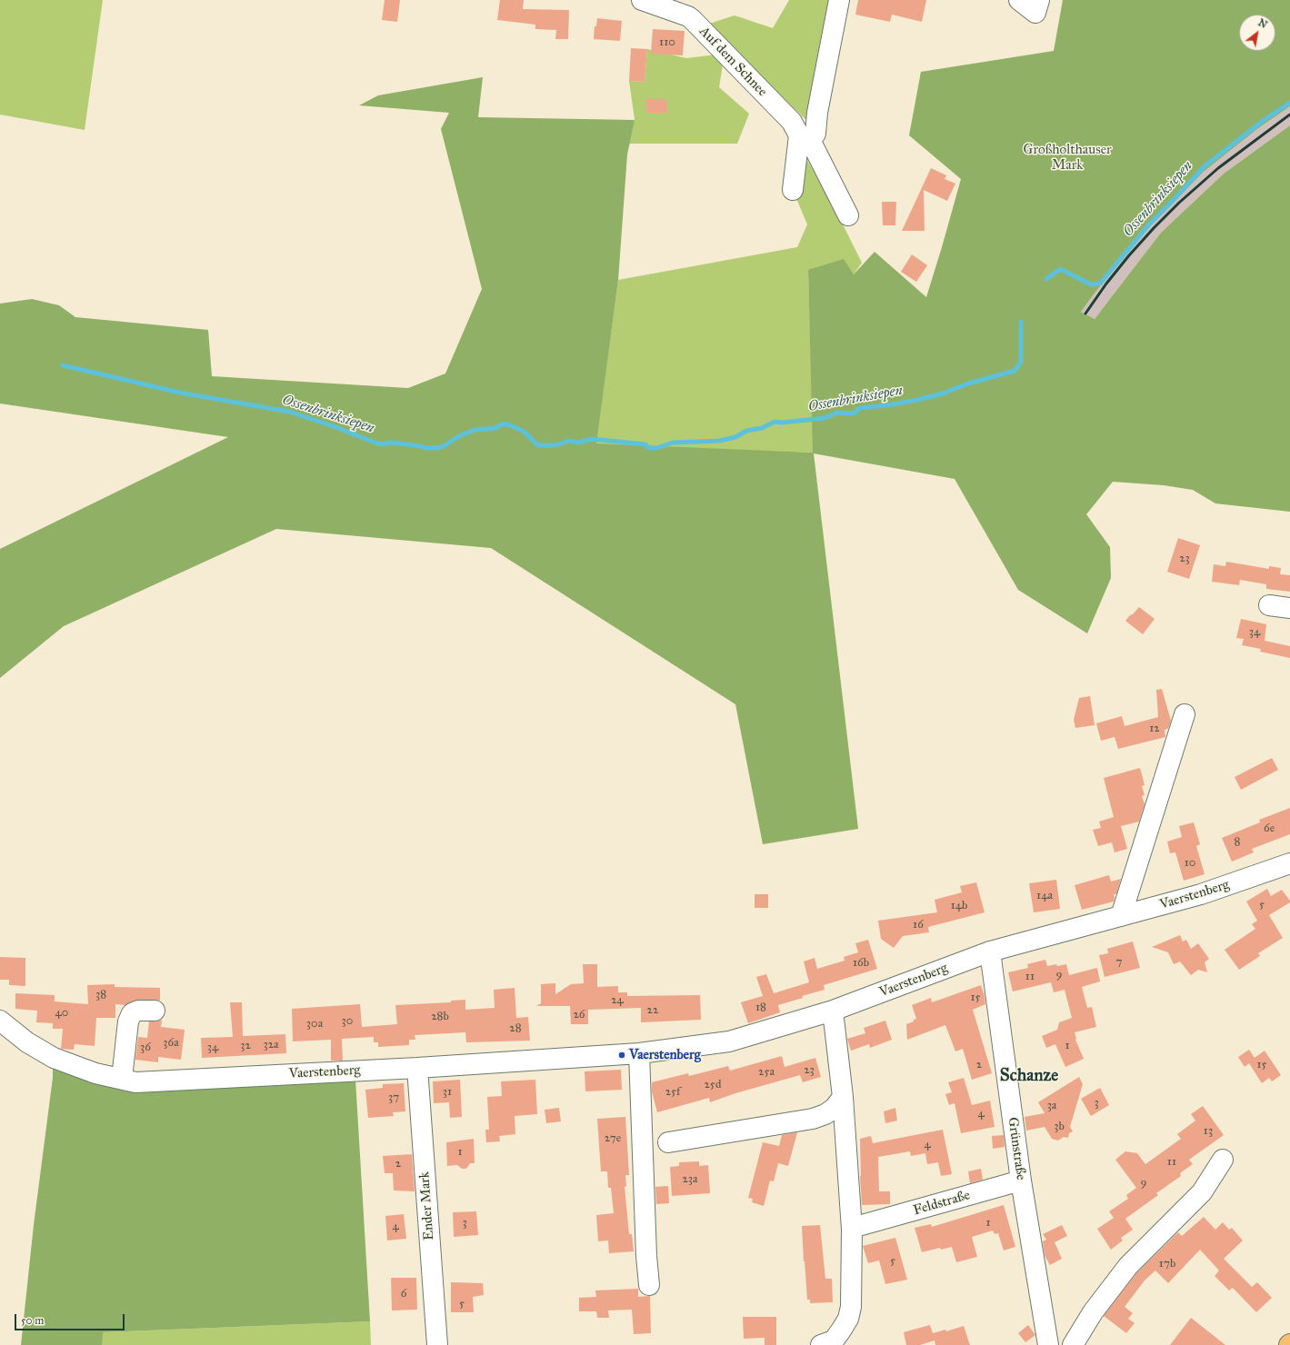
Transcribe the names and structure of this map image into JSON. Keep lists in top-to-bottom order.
{
  "streets": {
    "street": [
      "Auf dem Schnee",
      "Vaerstenberg",
      "Grünstraße",
      "Feldstraße",
      "Ender Mark"
    ]
  },
  "crossings": [
    ["Vaerstenberg", "Grünstraße"],
    ["Vaerstenberg", "Ender Mark"],
    ["Grünstraße", "Feldstraße"]
  ],
  "districts": ["Schanze"],
  "water": ["Ossenbrinksiepen"],
  "parks": ["Großholthauser Mark"],
  "places": ["Vaerstenberg"],
  "house_numbers": [
    "110",
    "23",
    "34",
    "12",
    "6e",
    "8",
    "10",
    "14a",
    "5",
    "14b",
    "16",
    "7",
    "16b",
    "9",
    "11",
    "38",
    "15",
    "24",
    "18",
    "22",
    "40",
    "26",
    "28b",
    "30",
    "30a",
    "28",
    "36a",
    "32a",
    "32",
    "1",
    "36",
    "34",
    "2",
    "15",
    "23",
    "25a",
    "25d",
    "31",
    "25f",
    "37",
    "3",
    "3a",
    "4",
    "3b",
    "13",
    "27e",
    "4",
    "1",
    "11",
    "2",
    "23a",
    "9",
    "3",
    "1",
    "4",
    "5",
    "17b",
    "6",
    "5"
  ],
  "scale_bar": "50 m",
  "north": "top right"
}
